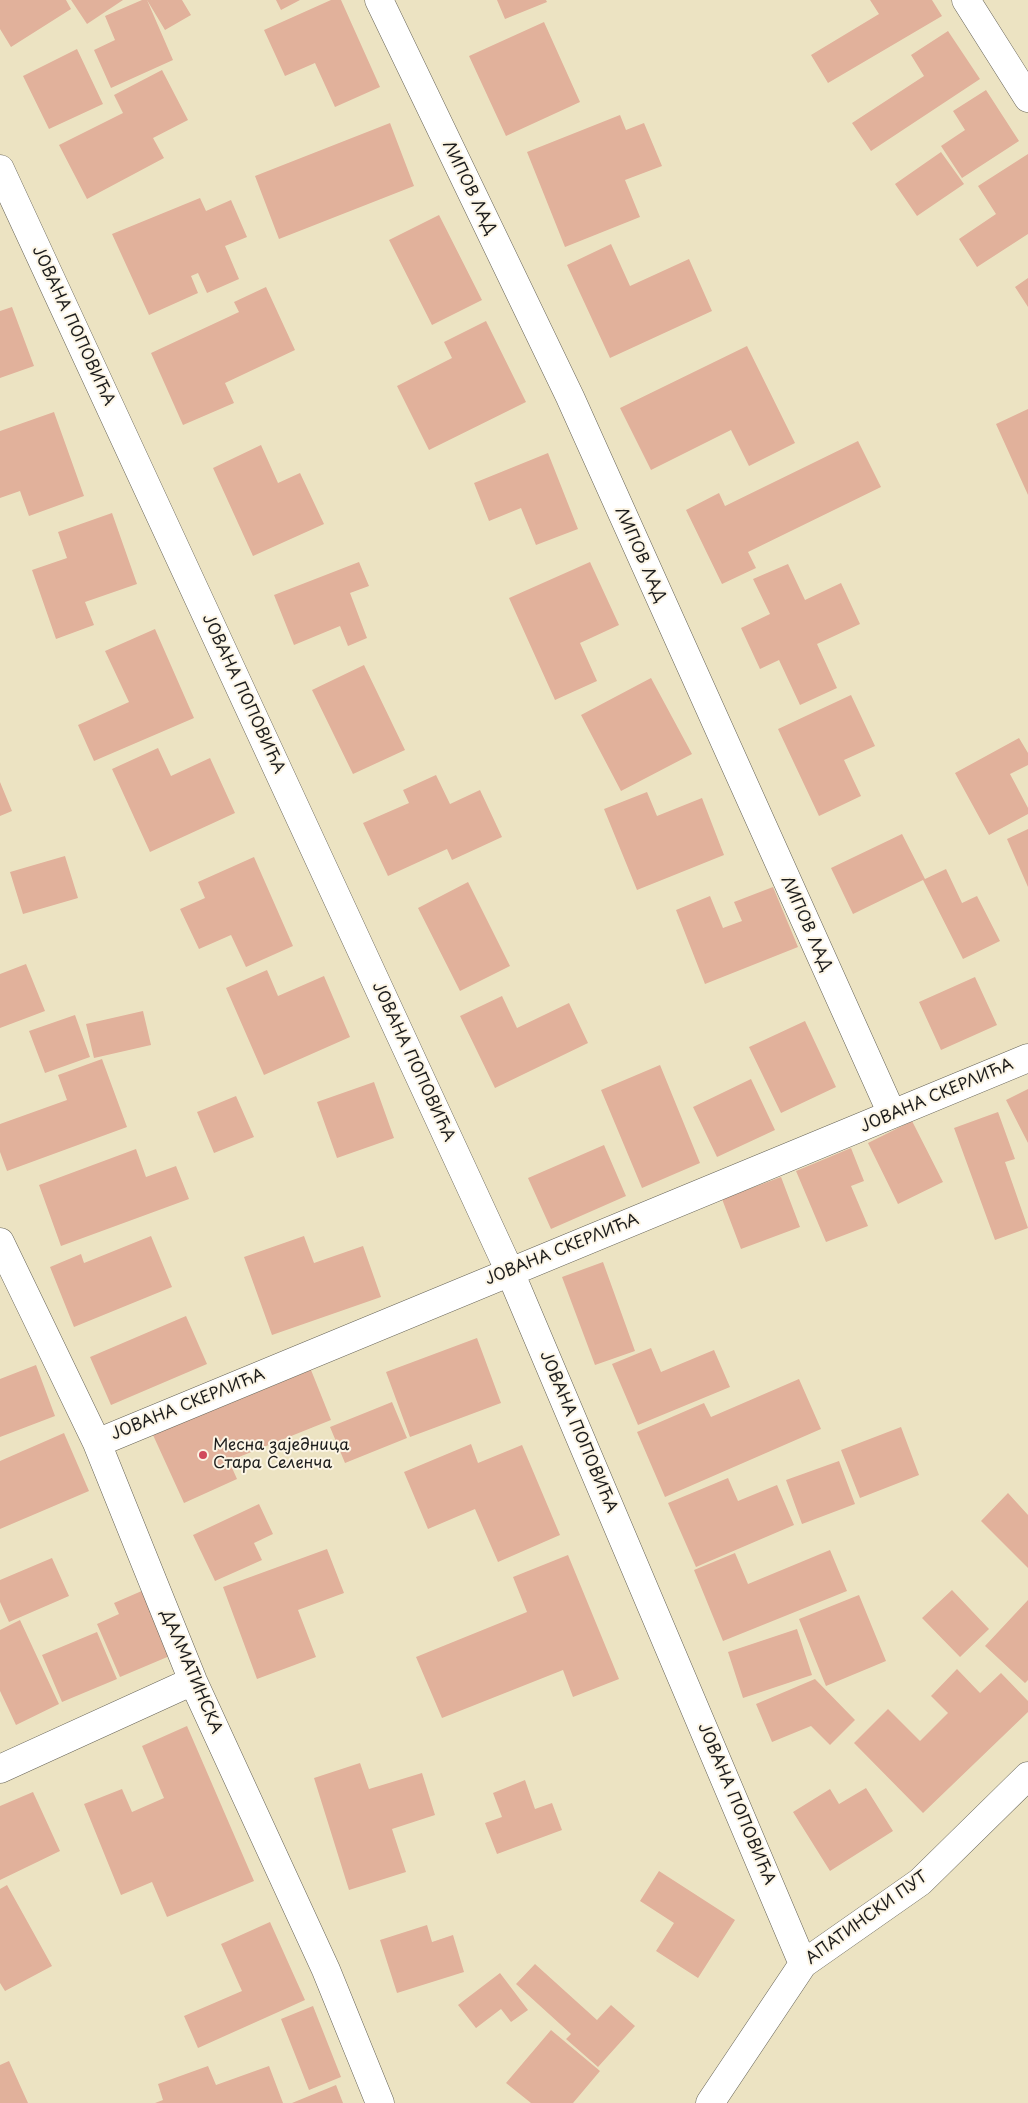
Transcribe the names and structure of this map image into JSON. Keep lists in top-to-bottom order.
{
  "streets": {
    "street": [
      "ЛИПОВ ЛАД",
      "ЈОВАНА ПОПОВИЋА",
      "ЈОВАНА СКЕРЛИЋА",
      "ДАЛМАТИНСКА",
      "АПАТИНСКИ ПУТ"
    ]
  },
  "crossings": [
    ["ЛИПОВ ЛАД", "ЈОВАНА СКЕРЛИЋА"],
    ["ЈОВАНА ПОПОВИЋА", "ЈОВАНА СКЕРЛИЋА"],
    ["ЈОВАНА ПОПОВИЋА", "АПАТИНСКИ ПУТ"],
    ["ЈОВАНА СКЕРЛИЋА", "ДАЛМАТИНСКА"]
  ],
  "places": ["Месна заједница Стара Селенча"]
}
